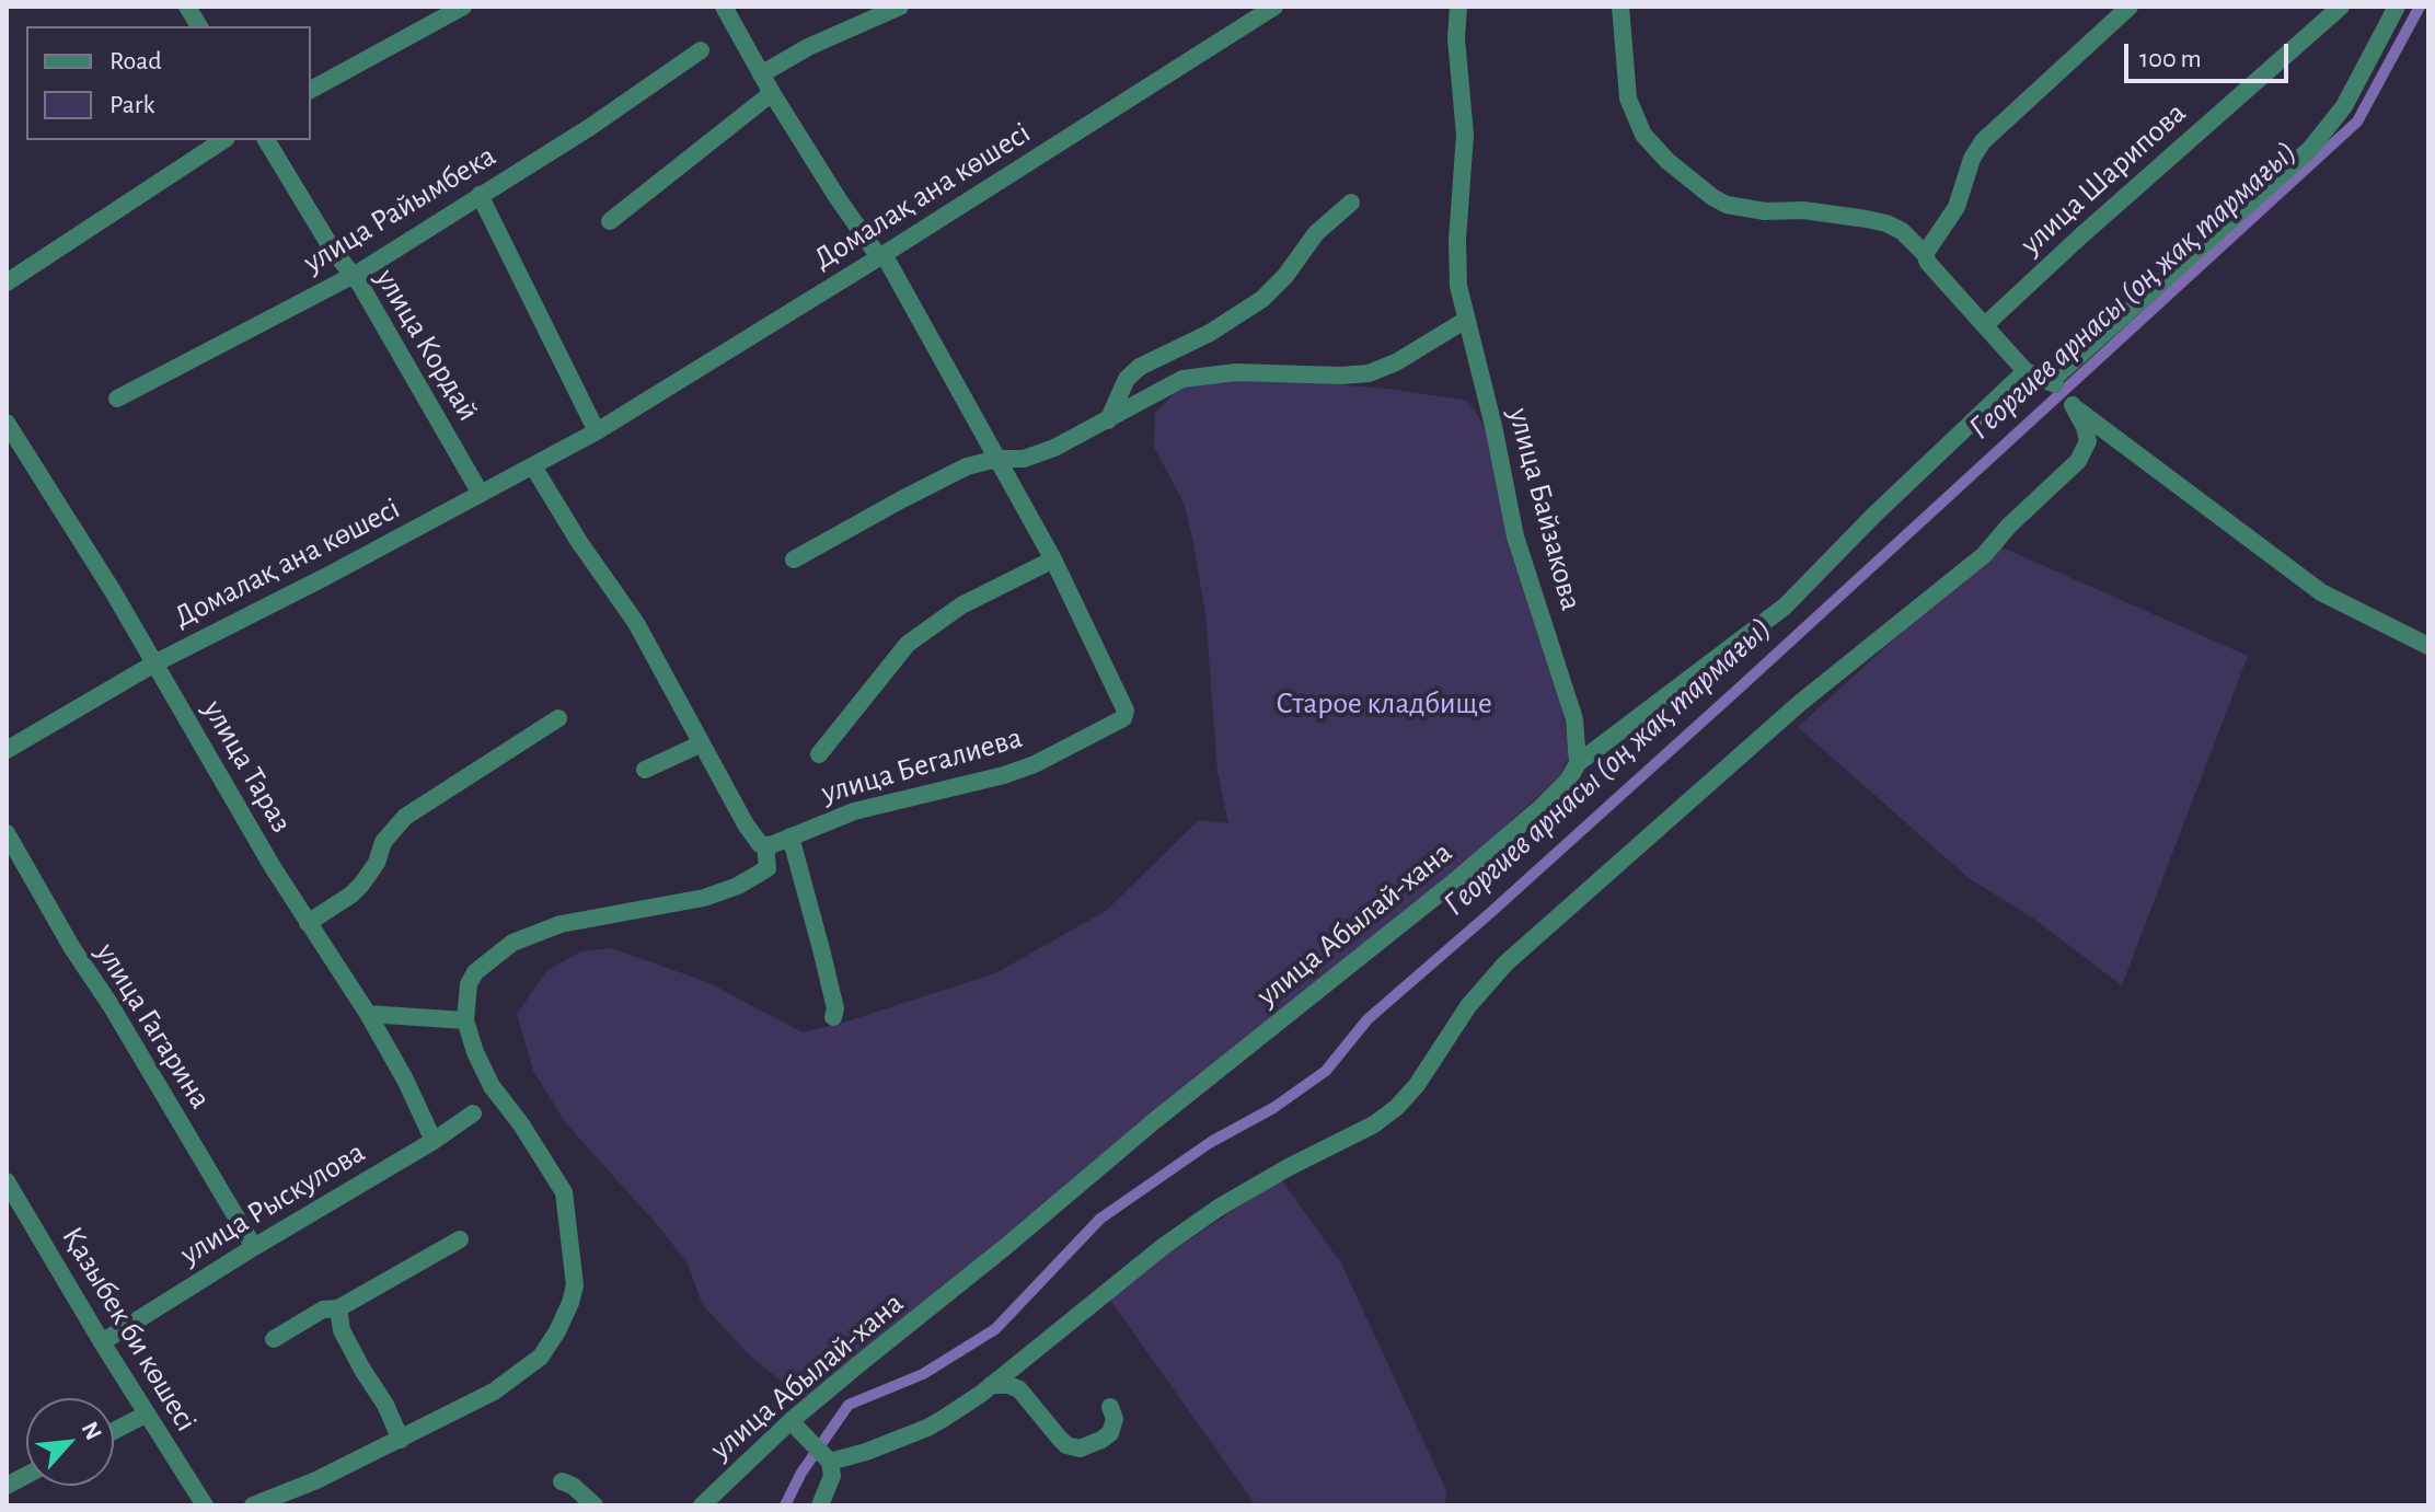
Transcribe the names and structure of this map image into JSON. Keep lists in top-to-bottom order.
{
  "streets": {
    "street": [
      "улица Шарипова",
      "Домалақ ана көшесі",
      "улица Райымбека",
      "улица Кордай",
      "улица Байзакова",
      "улица Бегалиева",
      "улица Тараз",
      "улица Абылай-хана",
      "улица Гагарина",
      "улица Рыскулова",
      "Қазыбек би көшесі"
    ]
  },
  "crossings": [
    ["Домалақ ана көшесі", "улица Кордай"],
    ["Домалақ ана көшесі", "улица Бегалиева"],
    ["Домалақ ана көшесі", "улица Тараз"],
    ["улица Райымбека", "улица Кордай"],
    ["улица Байзакова", "улица Абылай-хана"],
    ["улица Тараз", "улица Рыскулова"],
    ["улица Гагарина", "улица Рыскулова"],
    ["улица Рыскулова", "Қазыбек би көшесі"]
  ],
  "water": ["Георгиев арнасы (оң жақ тармағы)"],
  "parks": ["Старое кладбище"],
  "legend": ["Road", "Park"],
  "scale_bar": "100 m",
  "north": "top right"
}
